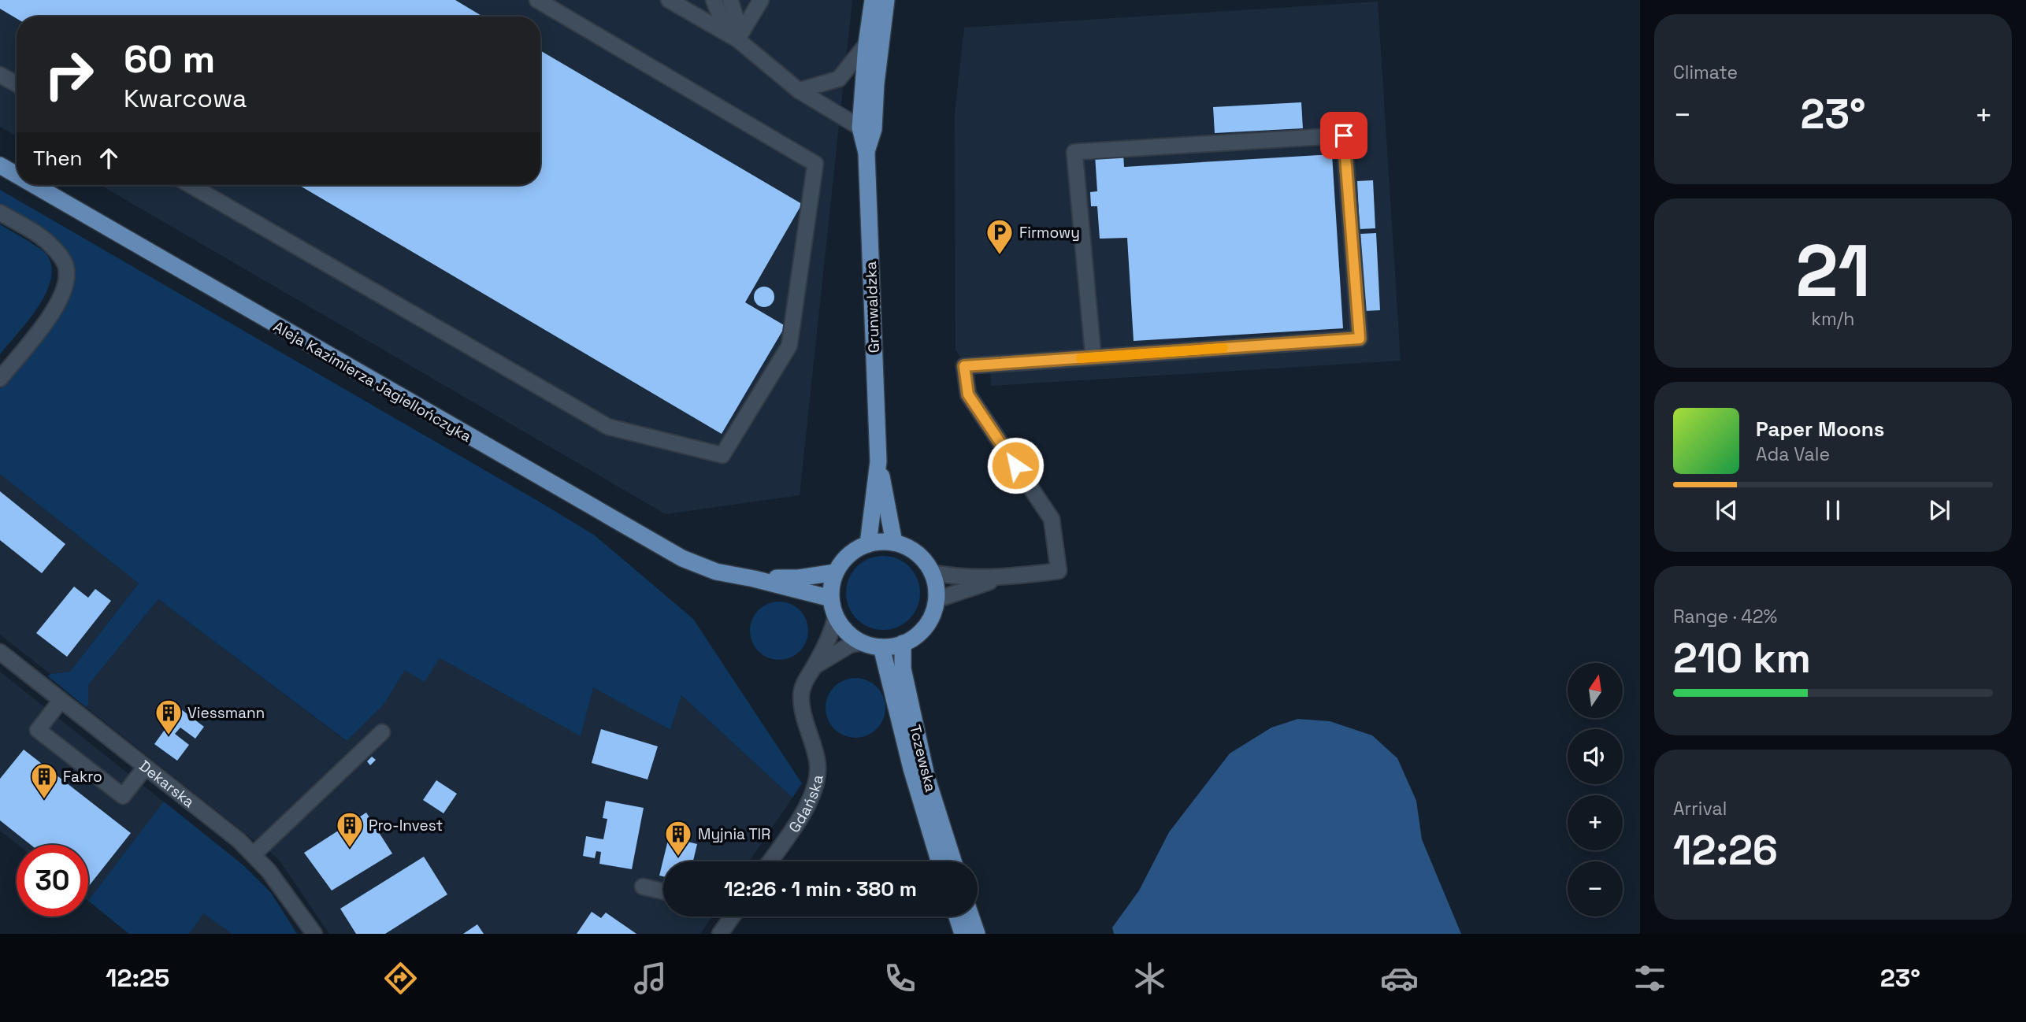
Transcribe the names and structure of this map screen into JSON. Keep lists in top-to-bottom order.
{
  "streets": {
    "main road": ["Grunwaldzka", "Aleja Kazimierza Jagiellończyka", "Tczewska"],
    "street": ["Dekarska", "Gdańska"]
  },
  "crossings": [
    ["Grunwaldzka", "Aleja Kazimierza Jagiellończyka"],
    ["Grunwaldzka", "Tczewska"],
    ["Grunwaldzka", "Gdańska"],
    ["Aleja Kazimierza Jagiellończyka", "Tczewska"],
    ["Aleja Kazimierza Jagiellończyka", "Gdańska"],
    ["Tczewska", "Gdańska"]
  ],
  "places": {
    "parking": ["Firmowy"],
    "building": [
      "Viessmann",
      "Fakro",
      "Pro-Invest",
      "Myjnia TIR"
    ]
  },
  "north": "top",
  "page": {
    "tile": [
      "Climate",
      ["21", "km/h"],
      ["Range · 42%", "210 km"],
      ["Arrival", "12:26"]
    ],
    "turn": ["60 m", "Kwarcowa"],
    "heat": ["−", "23°", "+"],
    "then": "Then",
    "song": ["Paper Moons", "Ada Vale"],
    "map_buttons": ["+", "−"],
    "limit": "30",
    "trip": "12:26 · 1 min · 380 m",
    "tabs": ["12:25", "23°"]
  }
}
